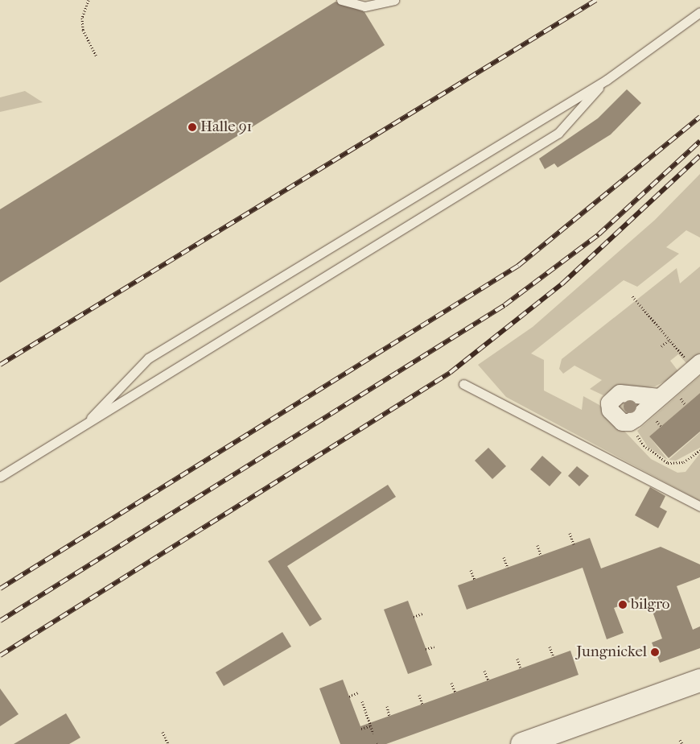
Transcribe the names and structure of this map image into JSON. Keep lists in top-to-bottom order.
{
  "places": ["Halle 91", "bilgro", "Jungnickel"]
}
